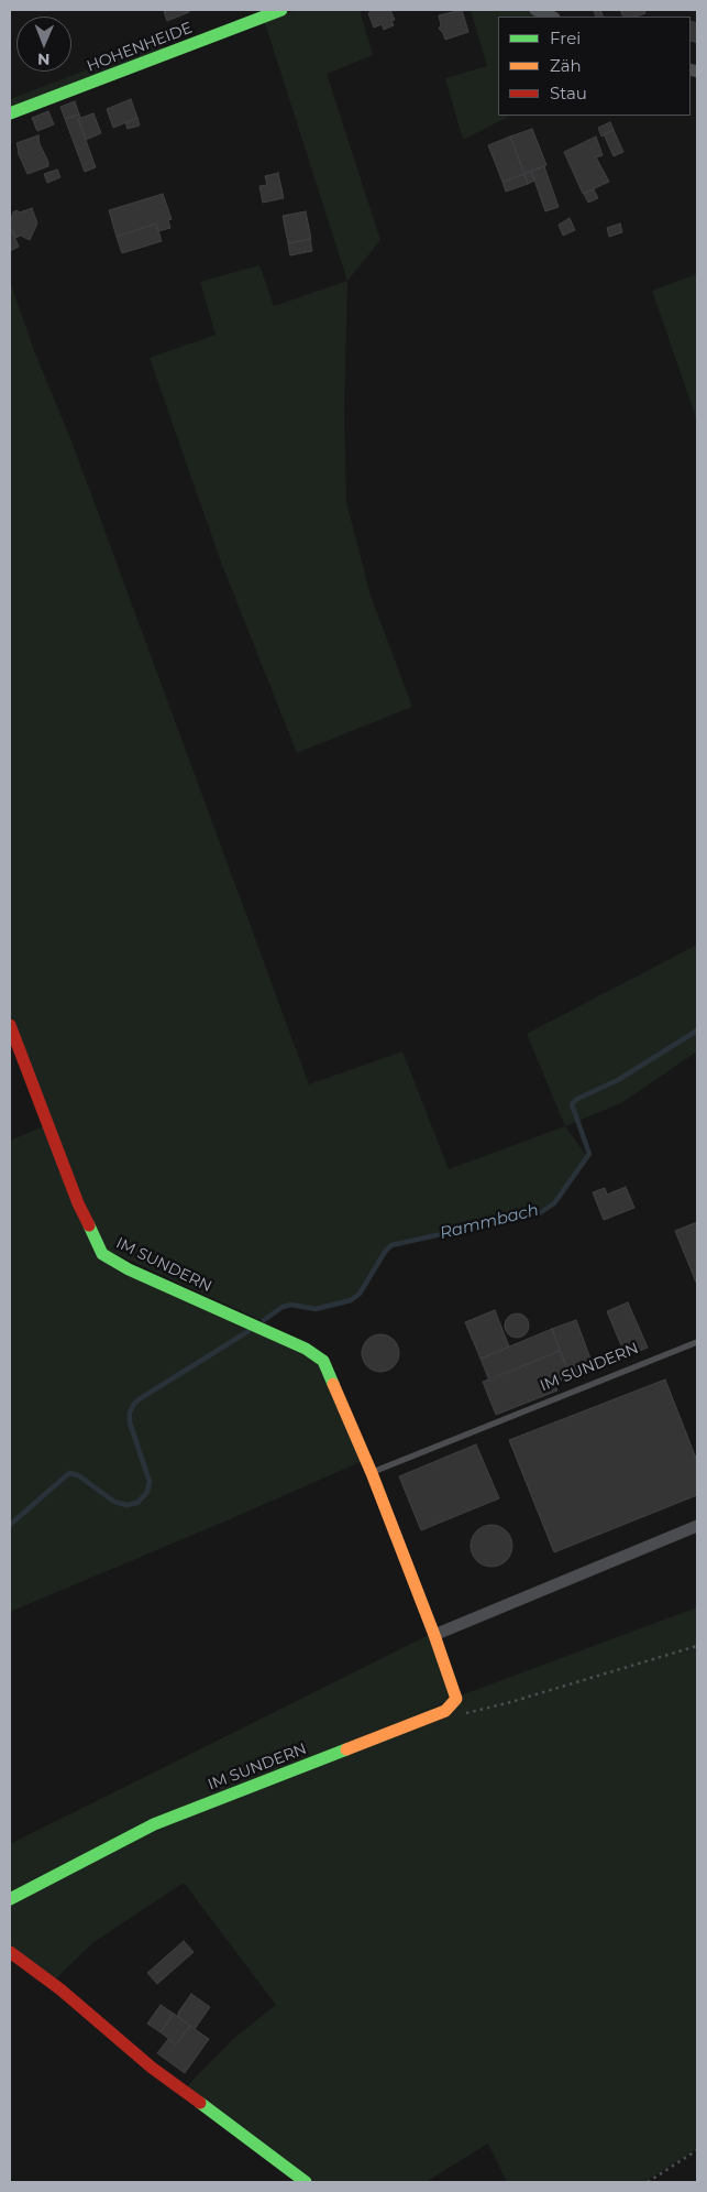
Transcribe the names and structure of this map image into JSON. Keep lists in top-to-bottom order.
{
  "streets": {
    "street": ["HOHENHEIDE", "IM SUNDERN"]
  },
  "water": ["Rammbach"],
  "legend": ["Frei", "Zäh", "Stau"],
  "north": "bottom"
}
